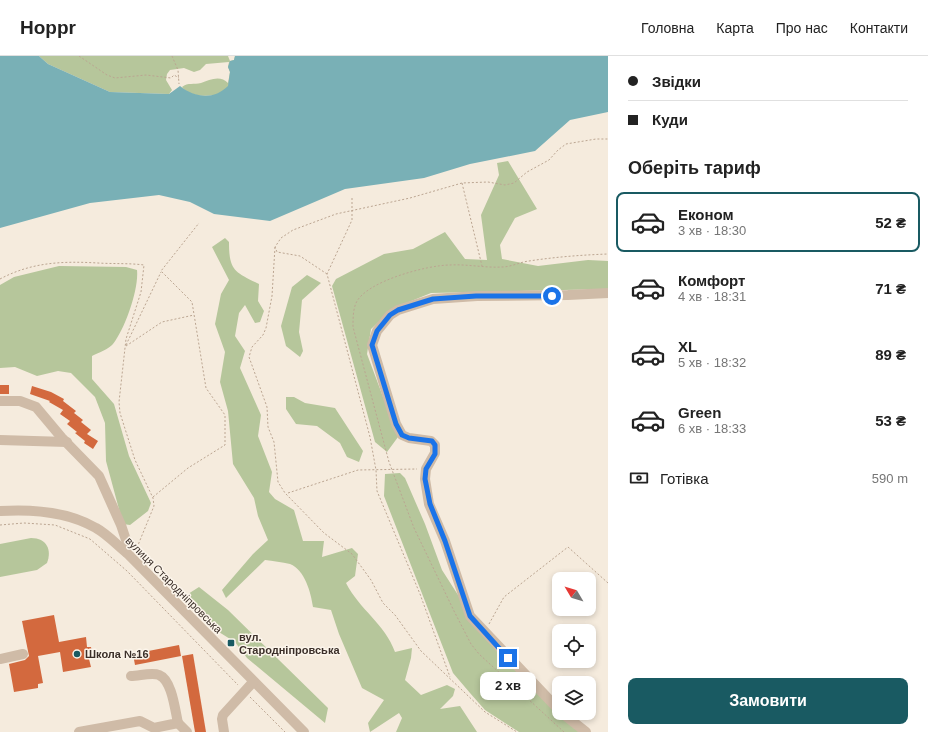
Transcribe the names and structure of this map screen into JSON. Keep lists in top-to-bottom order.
{
  "streets": {
    "street": ["вулиця Стародніпровська"]
  },
  "places": {
    "transit": ["вул. Стародніпровська"],
    "other": ["Школа №16"]
  },
  "north": "top left",
  "page": {
    "header": "Hoppr",
    "nav": [
      "Головна",
      "Карта",
      "Про нас",
      "Контакти"
    ],
    "banner": ["Звідки", "Куди"],
    "heading": "Оберіть тариф",
    "list": [
      {
        "name": "Економ",
        "note": "3 хв · 18:30",
        "value": "52 ₴"
      },
      {
        "name": "Комфорт",
        "note": "4 хв · 18:31",
        "value": "71 ₴"
      },
      {
        "name": "XL",
        "note": "5 хв · 18:32",
        "value": "89 ₴"
      },
      {
        "name": "Green",
        "note": "6 хв · 18:33",
        "value": "53 ₴"
      }
    ],
    "pay": ["Готівка", "590 m"],
    "buttons": "Замовити",
    "bubble": "2 хв"
  }
}
